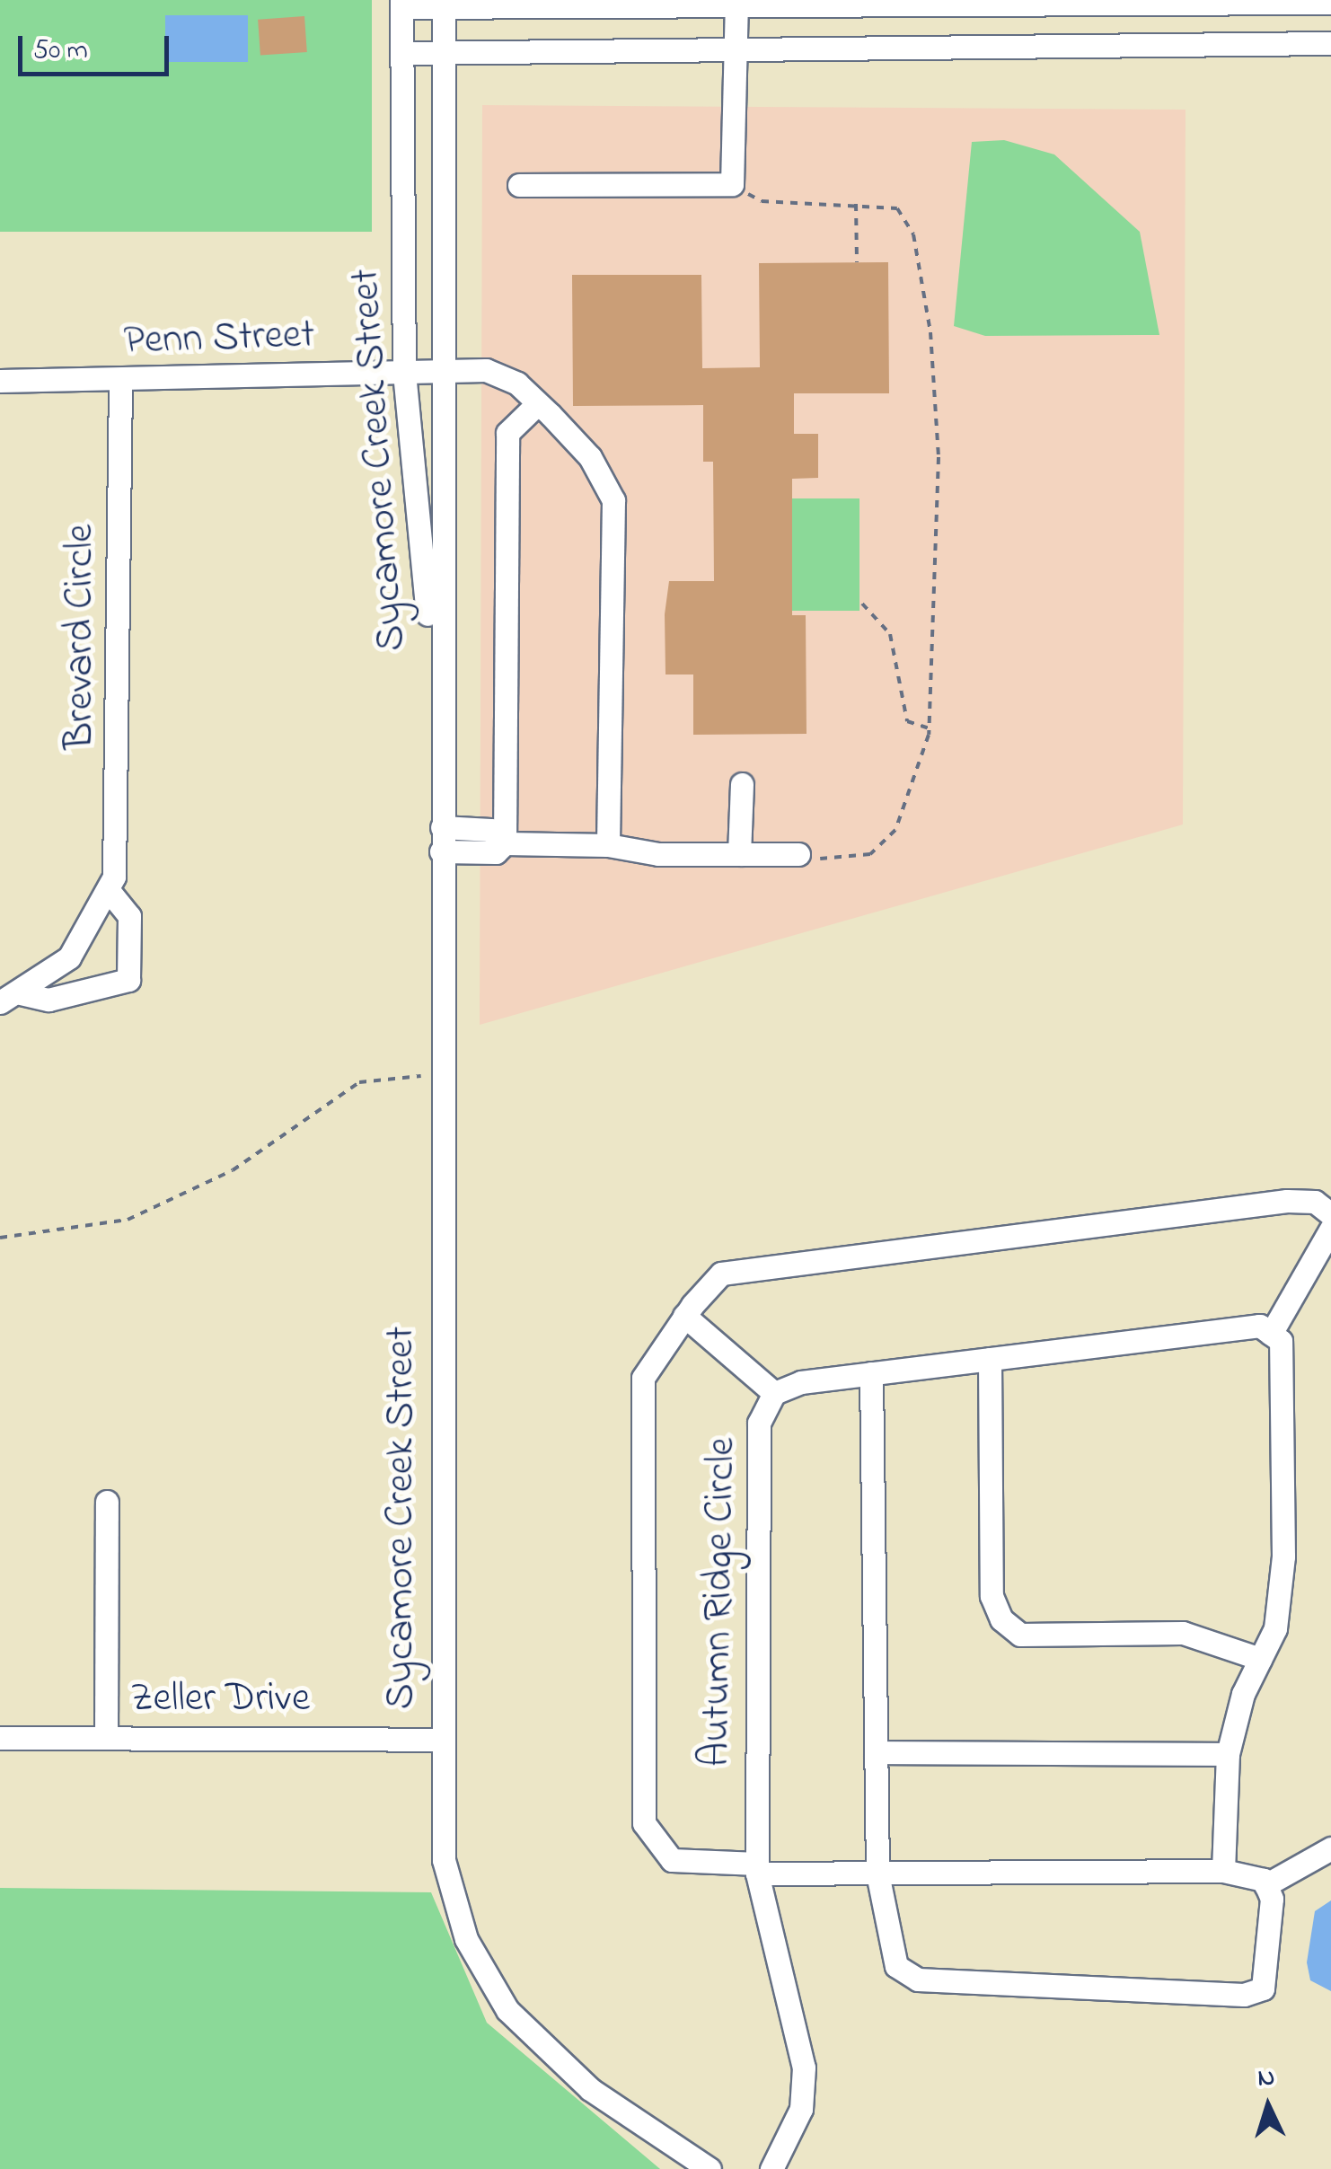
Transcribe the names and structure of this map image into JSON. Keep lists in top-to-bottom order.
{
  "streets": {
    "street": [
      "Penn Street",
      "Sycamore Creek Street",
      "Brevard Circle",
      "Autumn Ridge Circle",
      "Zeller Drive"
    ]
  },
  "crossings": [
    ["Penn Street", "Sycamore Creek Street"],
    ["Penn Street", "Brevard Circle"],
    ["Sycamore Creek Street", "Zeller Drive"]
  ],
  "scale_bar": "50 m",
  "north": "top"
}
